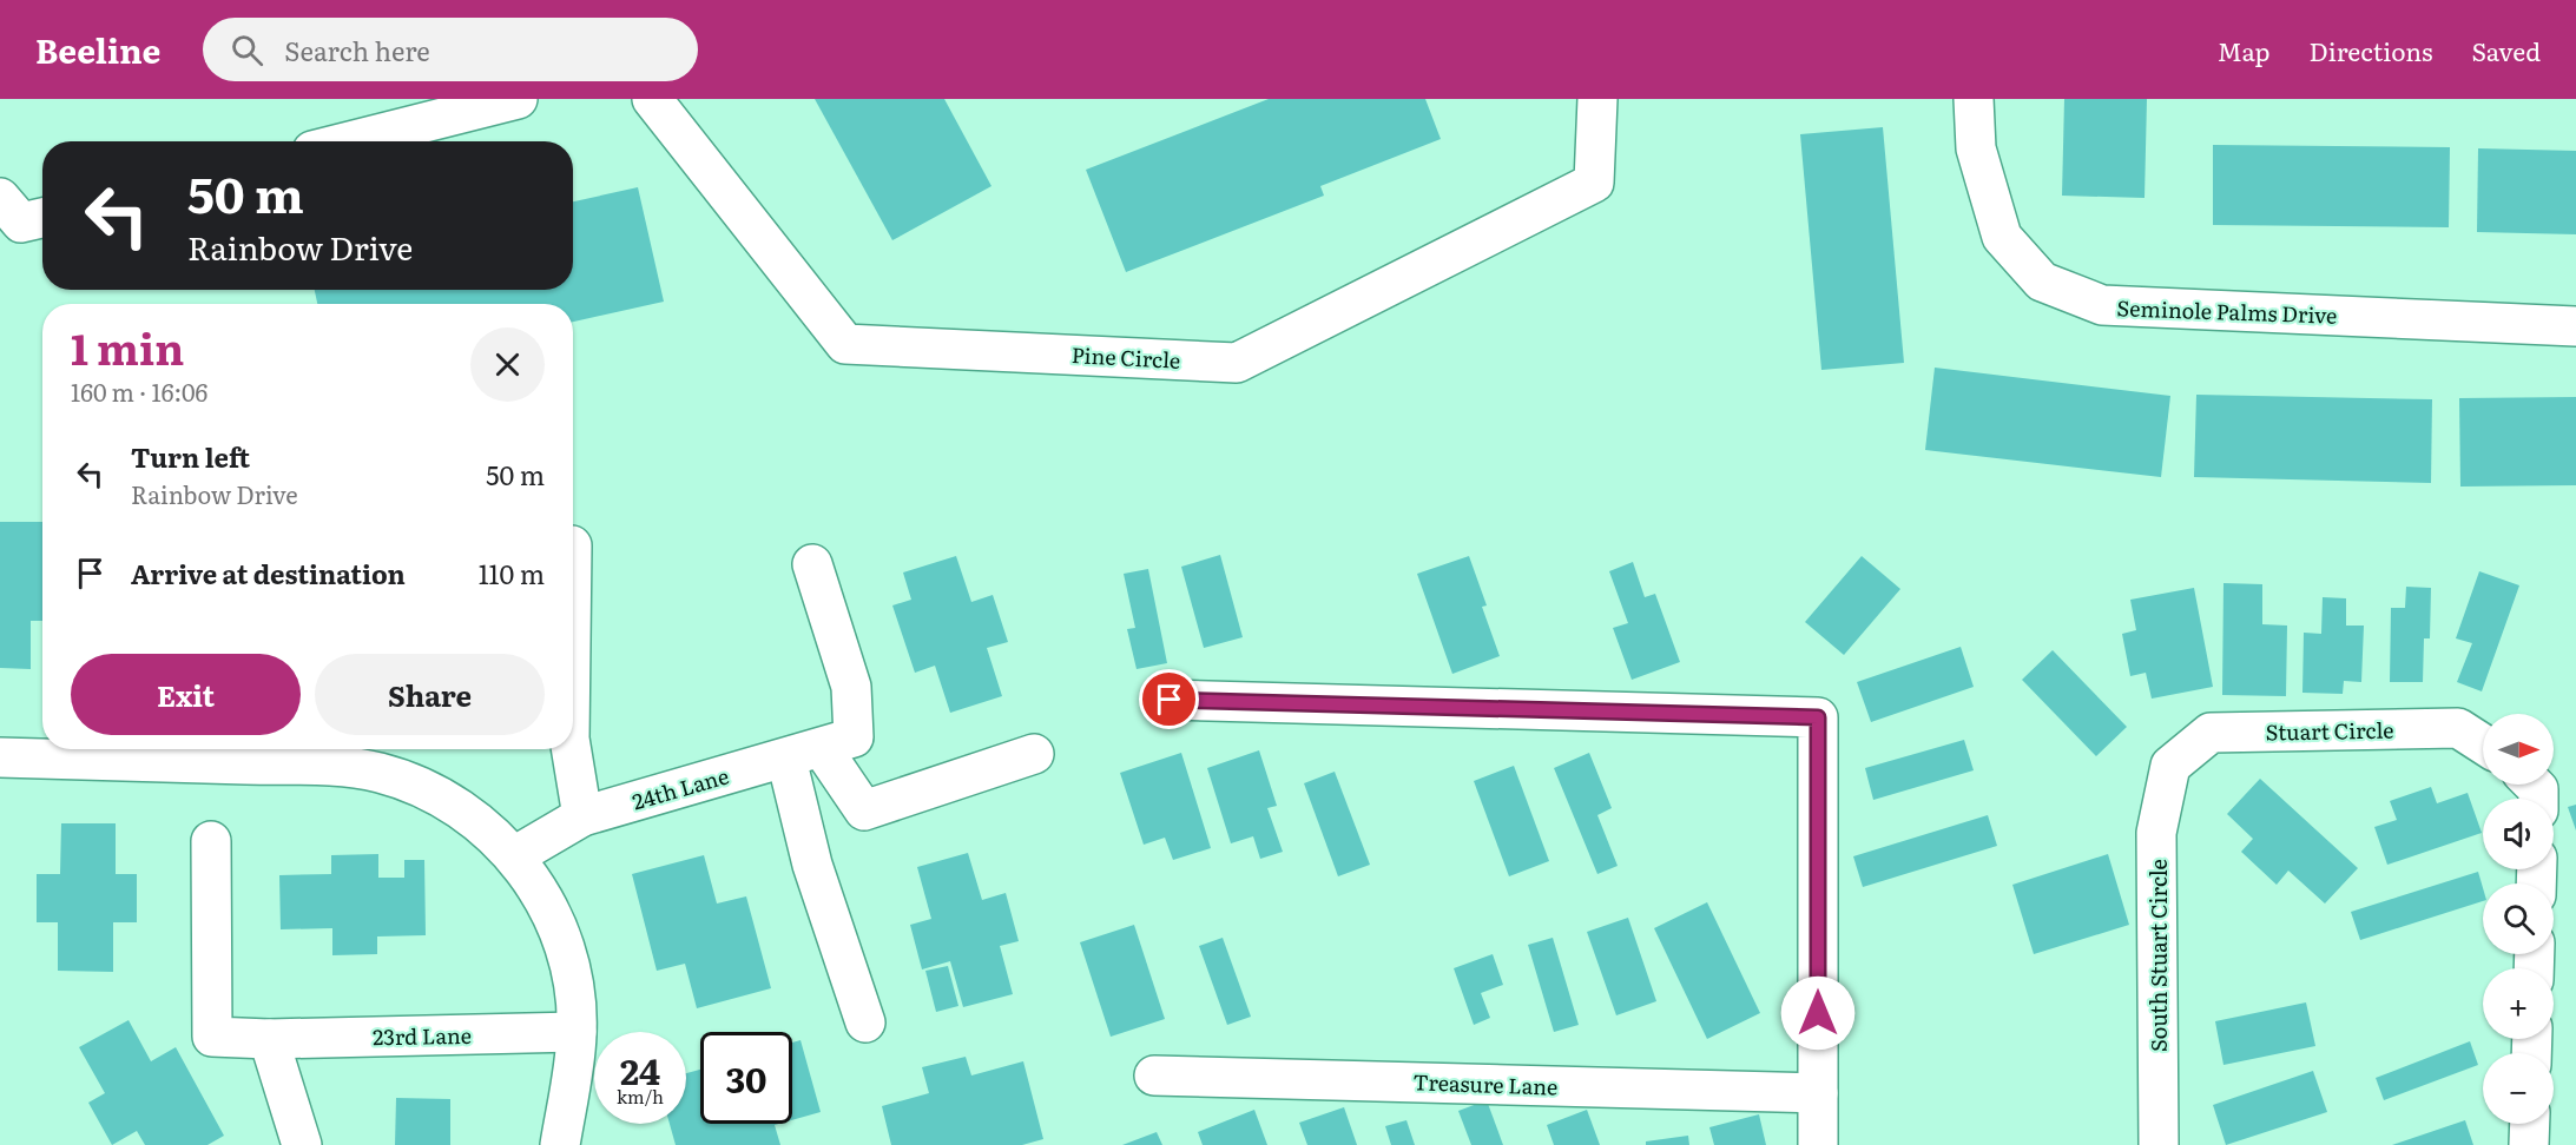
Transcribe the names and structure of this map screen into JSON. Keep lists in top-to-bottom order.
{
  "streets": {
    "street": [
      "Seminole Palms Drive",
      "Pine Circle",
      "Stuart Circle",
      "24th Lane",
      "South Stuart Circle",
      "23rd Lane",
      "Treasure Lane"
    ]
  },
  "crossings": [
    ["Stuart Circle", "South Stuart Circle"]
  ],
  "north": "right",
  "page": {
    "header": "Beeline",
    "search": "Search here",
    "nav": ["Map", "Directions", "Saved"],
    "turn": ["50 m", "Rainbow Drive"],
    "heading": ["1 min", "160 m · 16:06"],
    "list": [
      {
        "name": "Turn left",
        "note": "Rainbow Drive",
        "value": "50 m"
      },
      {
        "name": "Arrive at destination",
        "value": "110 m"
      }
    ],
    "buttons": ["Exit", "Share"],
    "map_buttons": ["+", "−"],
    "speed": "24 km/h",
    "limit": "30"
  }
}
